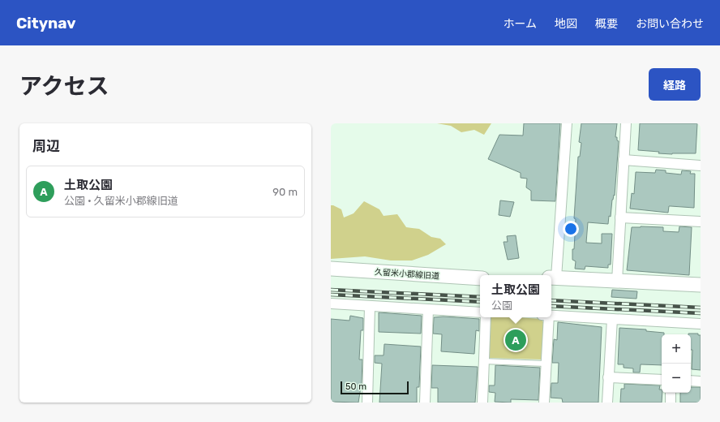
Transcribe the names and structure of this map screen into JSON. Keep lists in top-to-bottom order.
{
  "streets": {
    "street": ["久留米小郡線旧道"]
  },
  "scale_bar": "50 m",
  "page": {
    "header": "Citynav",
    "nav": [
      "ホーム",
      "地図",
      "概要",
      "お問い合わせ"
    ],
    "title": "アクセス",
    "buttons": "経路",
    "heading": "周辺",
    "list": [
      {
        "mark": "A",
        "name": "土取公園",
        "note": "公園 · 久留米小郡線旧道",
        "value": "90 m"
      }
    ],
    "popup": ["土取公園", "公園"],
    "pins": "A",
    "map_buttons": ["+", "−"],
    "scale": "50 m"
  }
}
